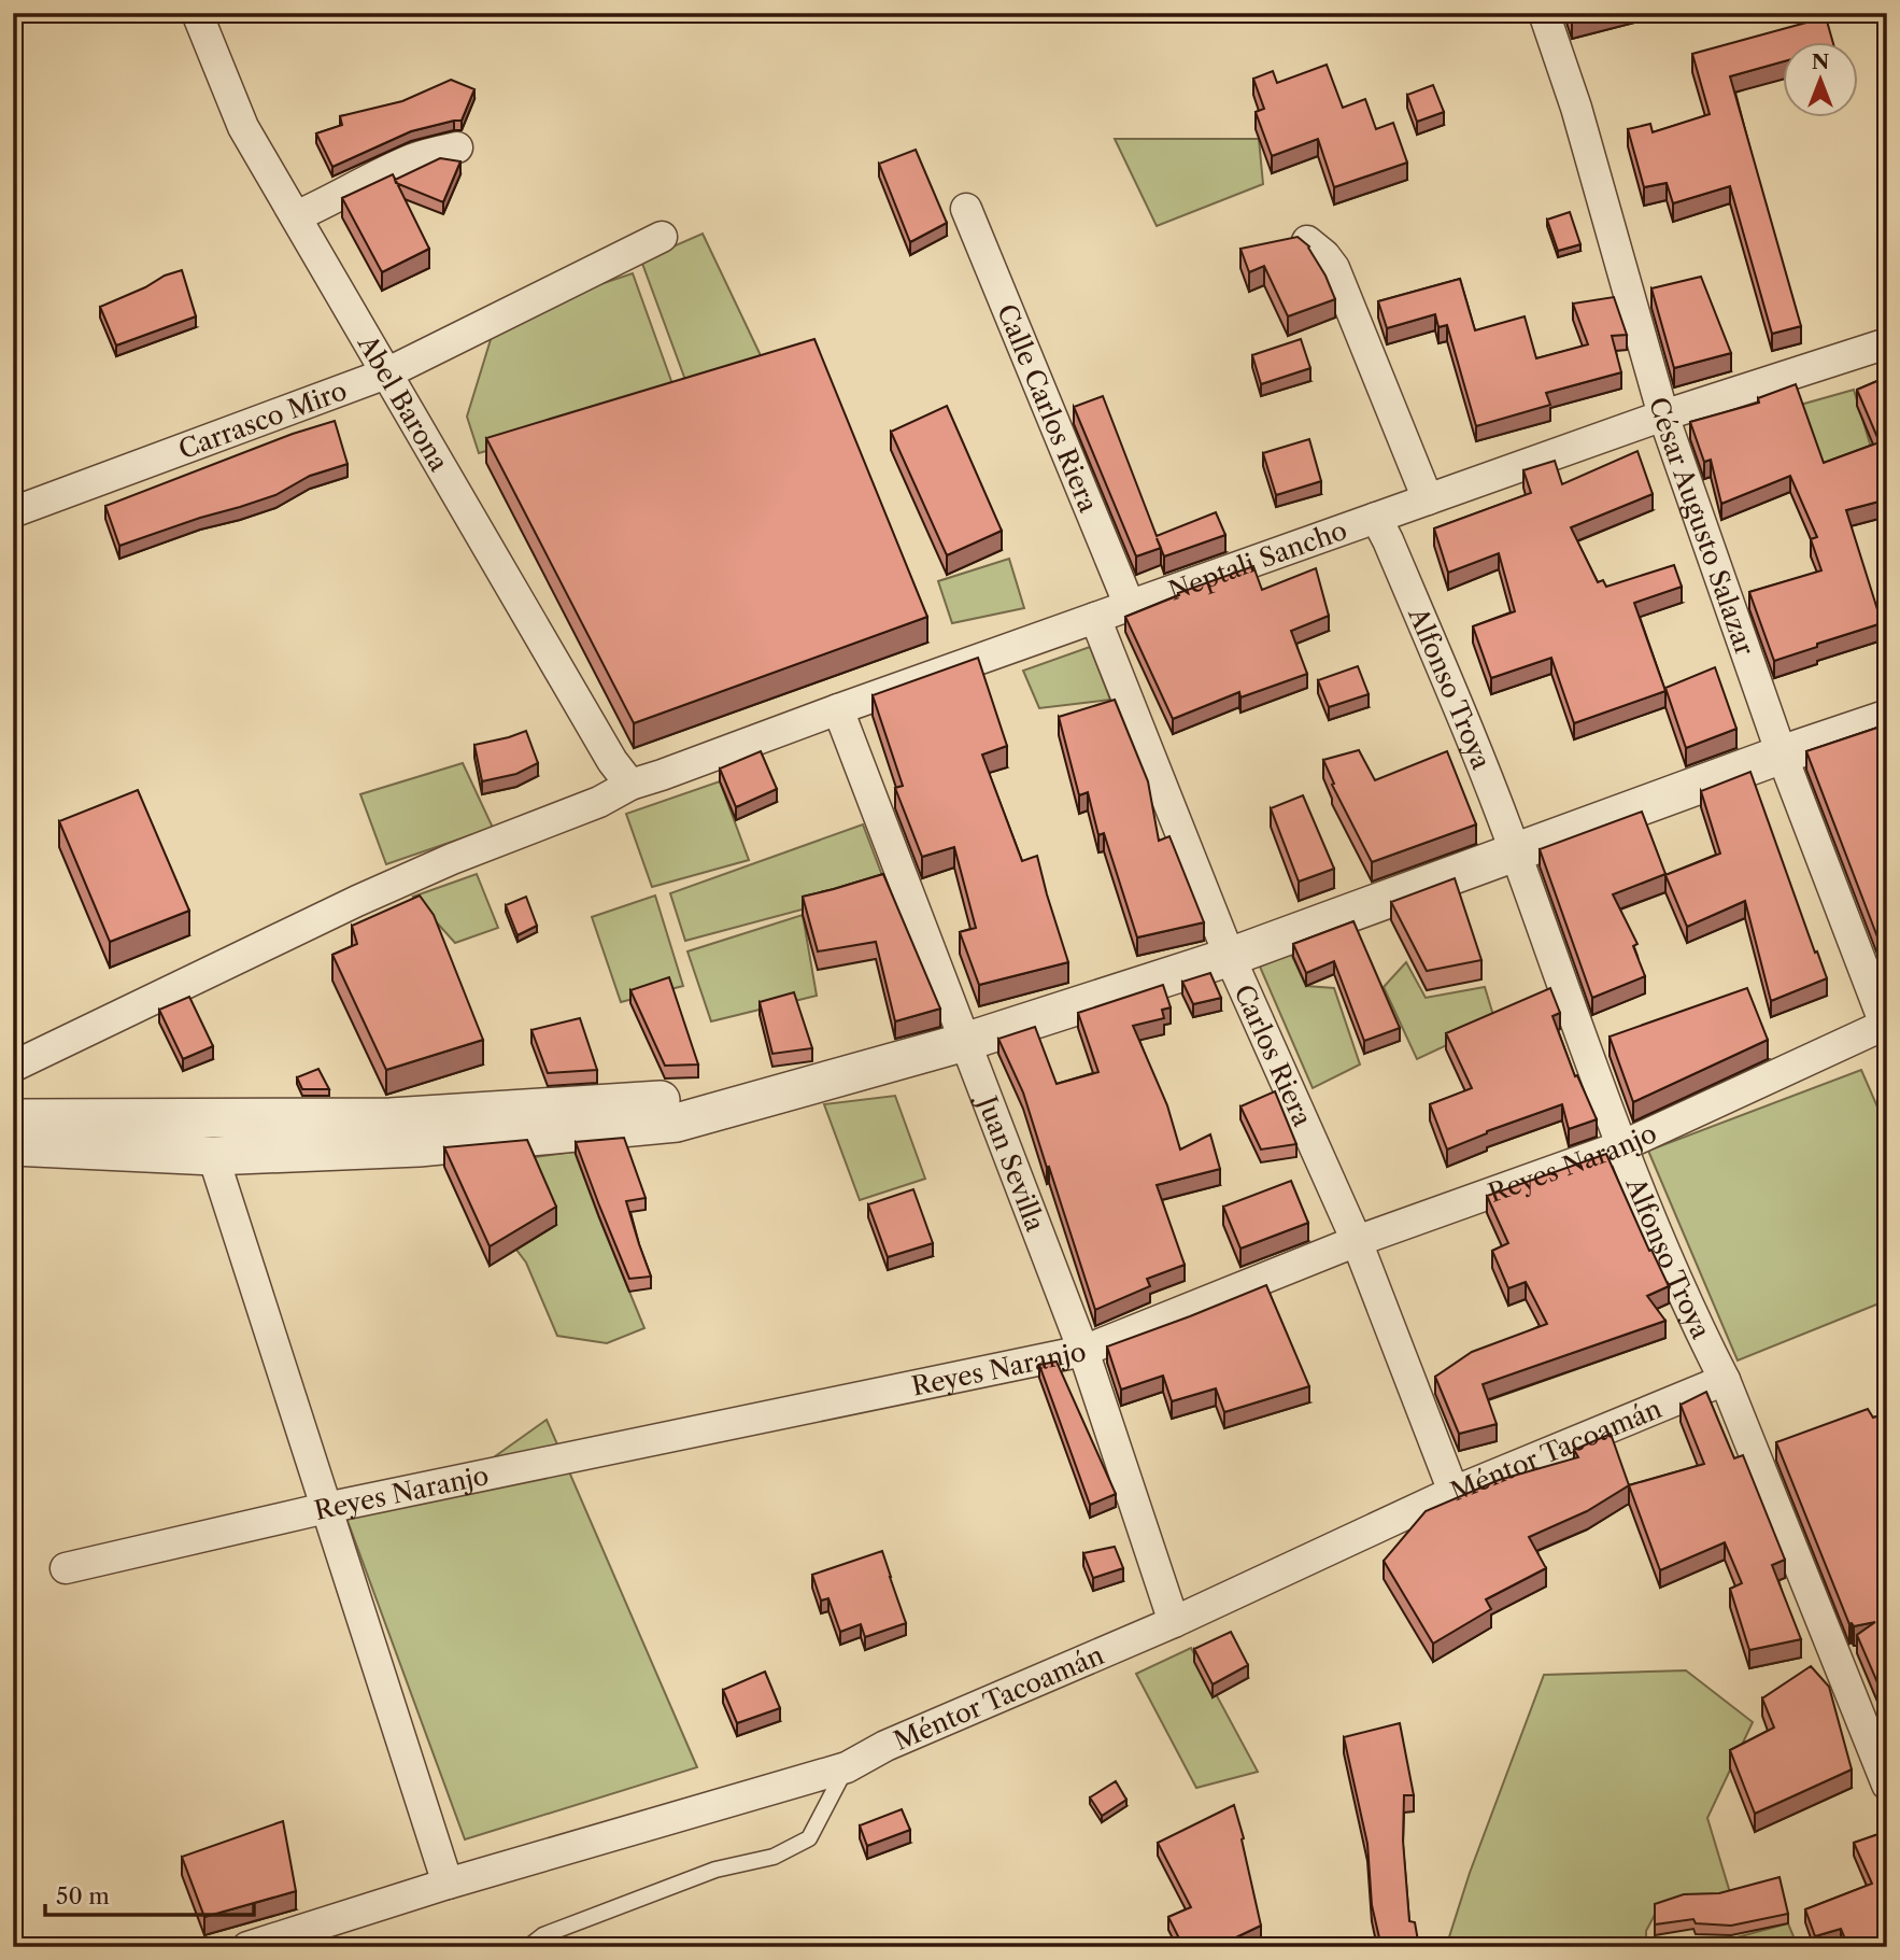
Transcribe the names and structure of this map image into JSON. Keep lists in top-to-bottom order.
{
  "streets": {
    "street": [
      "Abel Barona",
      "Calle Carlos Riera",
      "Carrasco Miro",
      "César Augusto Salazar",
      "Neptali Sancho",
      "Alfonso Troya",
      "Carlos Riera",
      "Reyes Naranjo",
      "Juan Sevilla",
      "Méntor Tacoamán"
    ]
  },
  "crossings": [
    ["Abel Barona", "Carrasco Miro"],
    ["Abel Barona", "Neptali Sancho"],
    ["Calle Carlos Riera", "Neptali Sancho"],
    ["César Augusto Salazar", "Neptali Sancho"],
    ["César Augusto Salazar", "Reyes Naranjo"],
    ["Neptali Sancho", "Alfonso Troya"],
    ["Neptali Sancho", "Carlos Riera"],
    ["Neptali Sancho", "Juan Sevilla"],
    ["Alfonso Troya", "Reyes Naranjo"],
    ["Alfonso Troya", "Méntor Tacoamán"],
    ["Carlos Riera", "Reyes Naranjo"],
    ["Carlos Riera", "Méntor Tacoamán"],
    ["Reyes Naranjo", "Juan Sevilla"],
    ["Juan Sevilla", "Méntor Tacoamán"]
  ],
  "scale_bar": "50 m",
  "north": "top"
}
